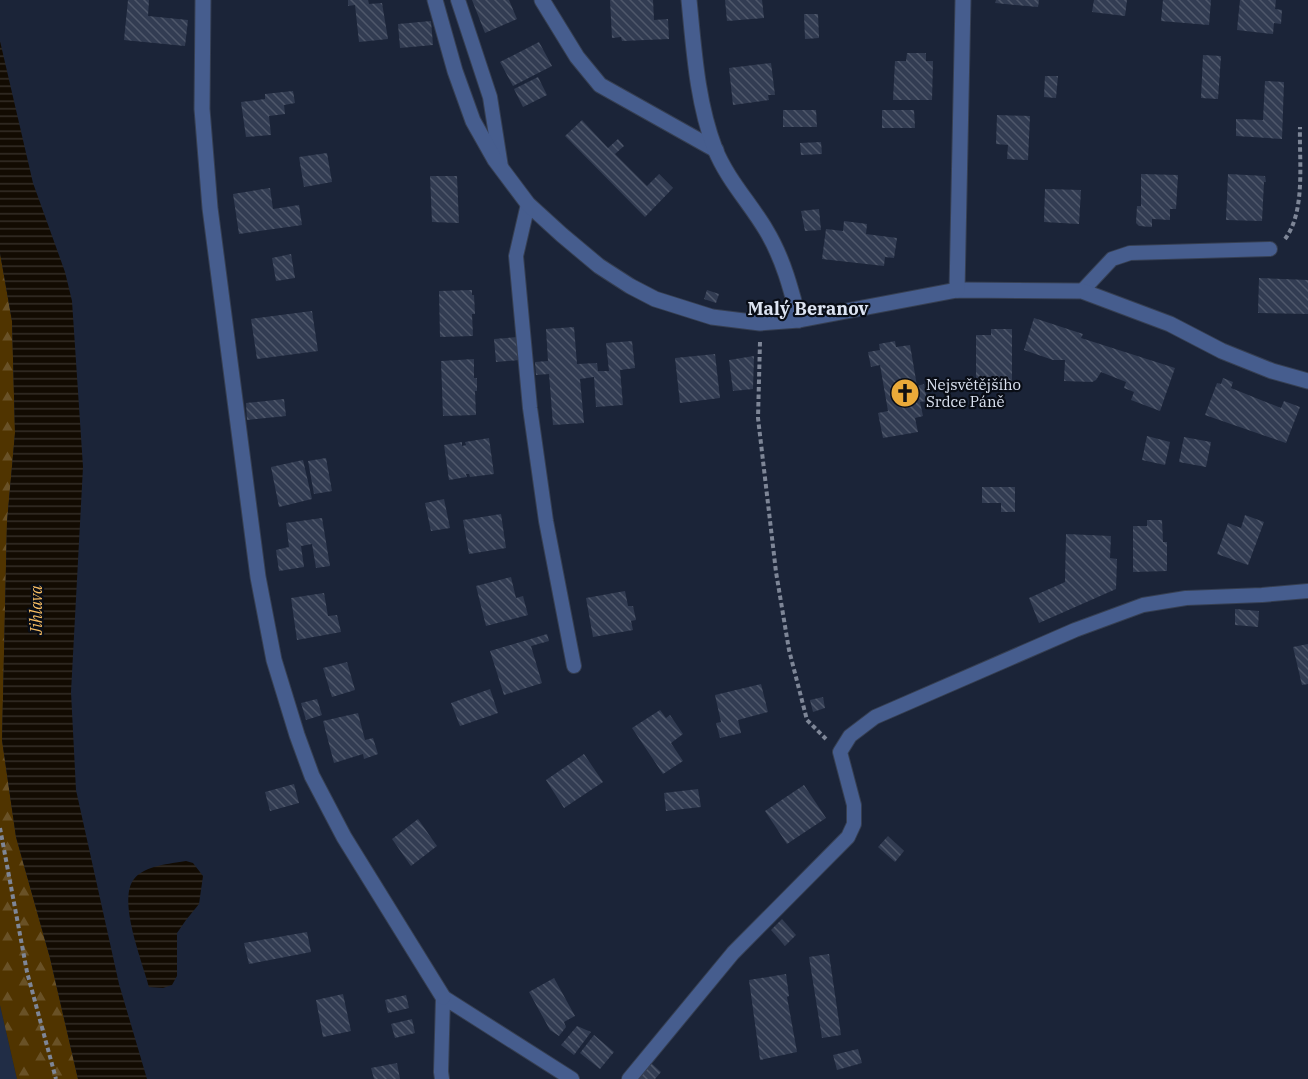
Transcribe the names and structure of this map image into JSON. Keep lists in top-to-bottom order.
{
  "districts": ["Malý Beranov"],
  "water": ["Jihlava"],
  "places": {
    "church": ["Nejsvětějšího Srdce Páně"]
  }
}
